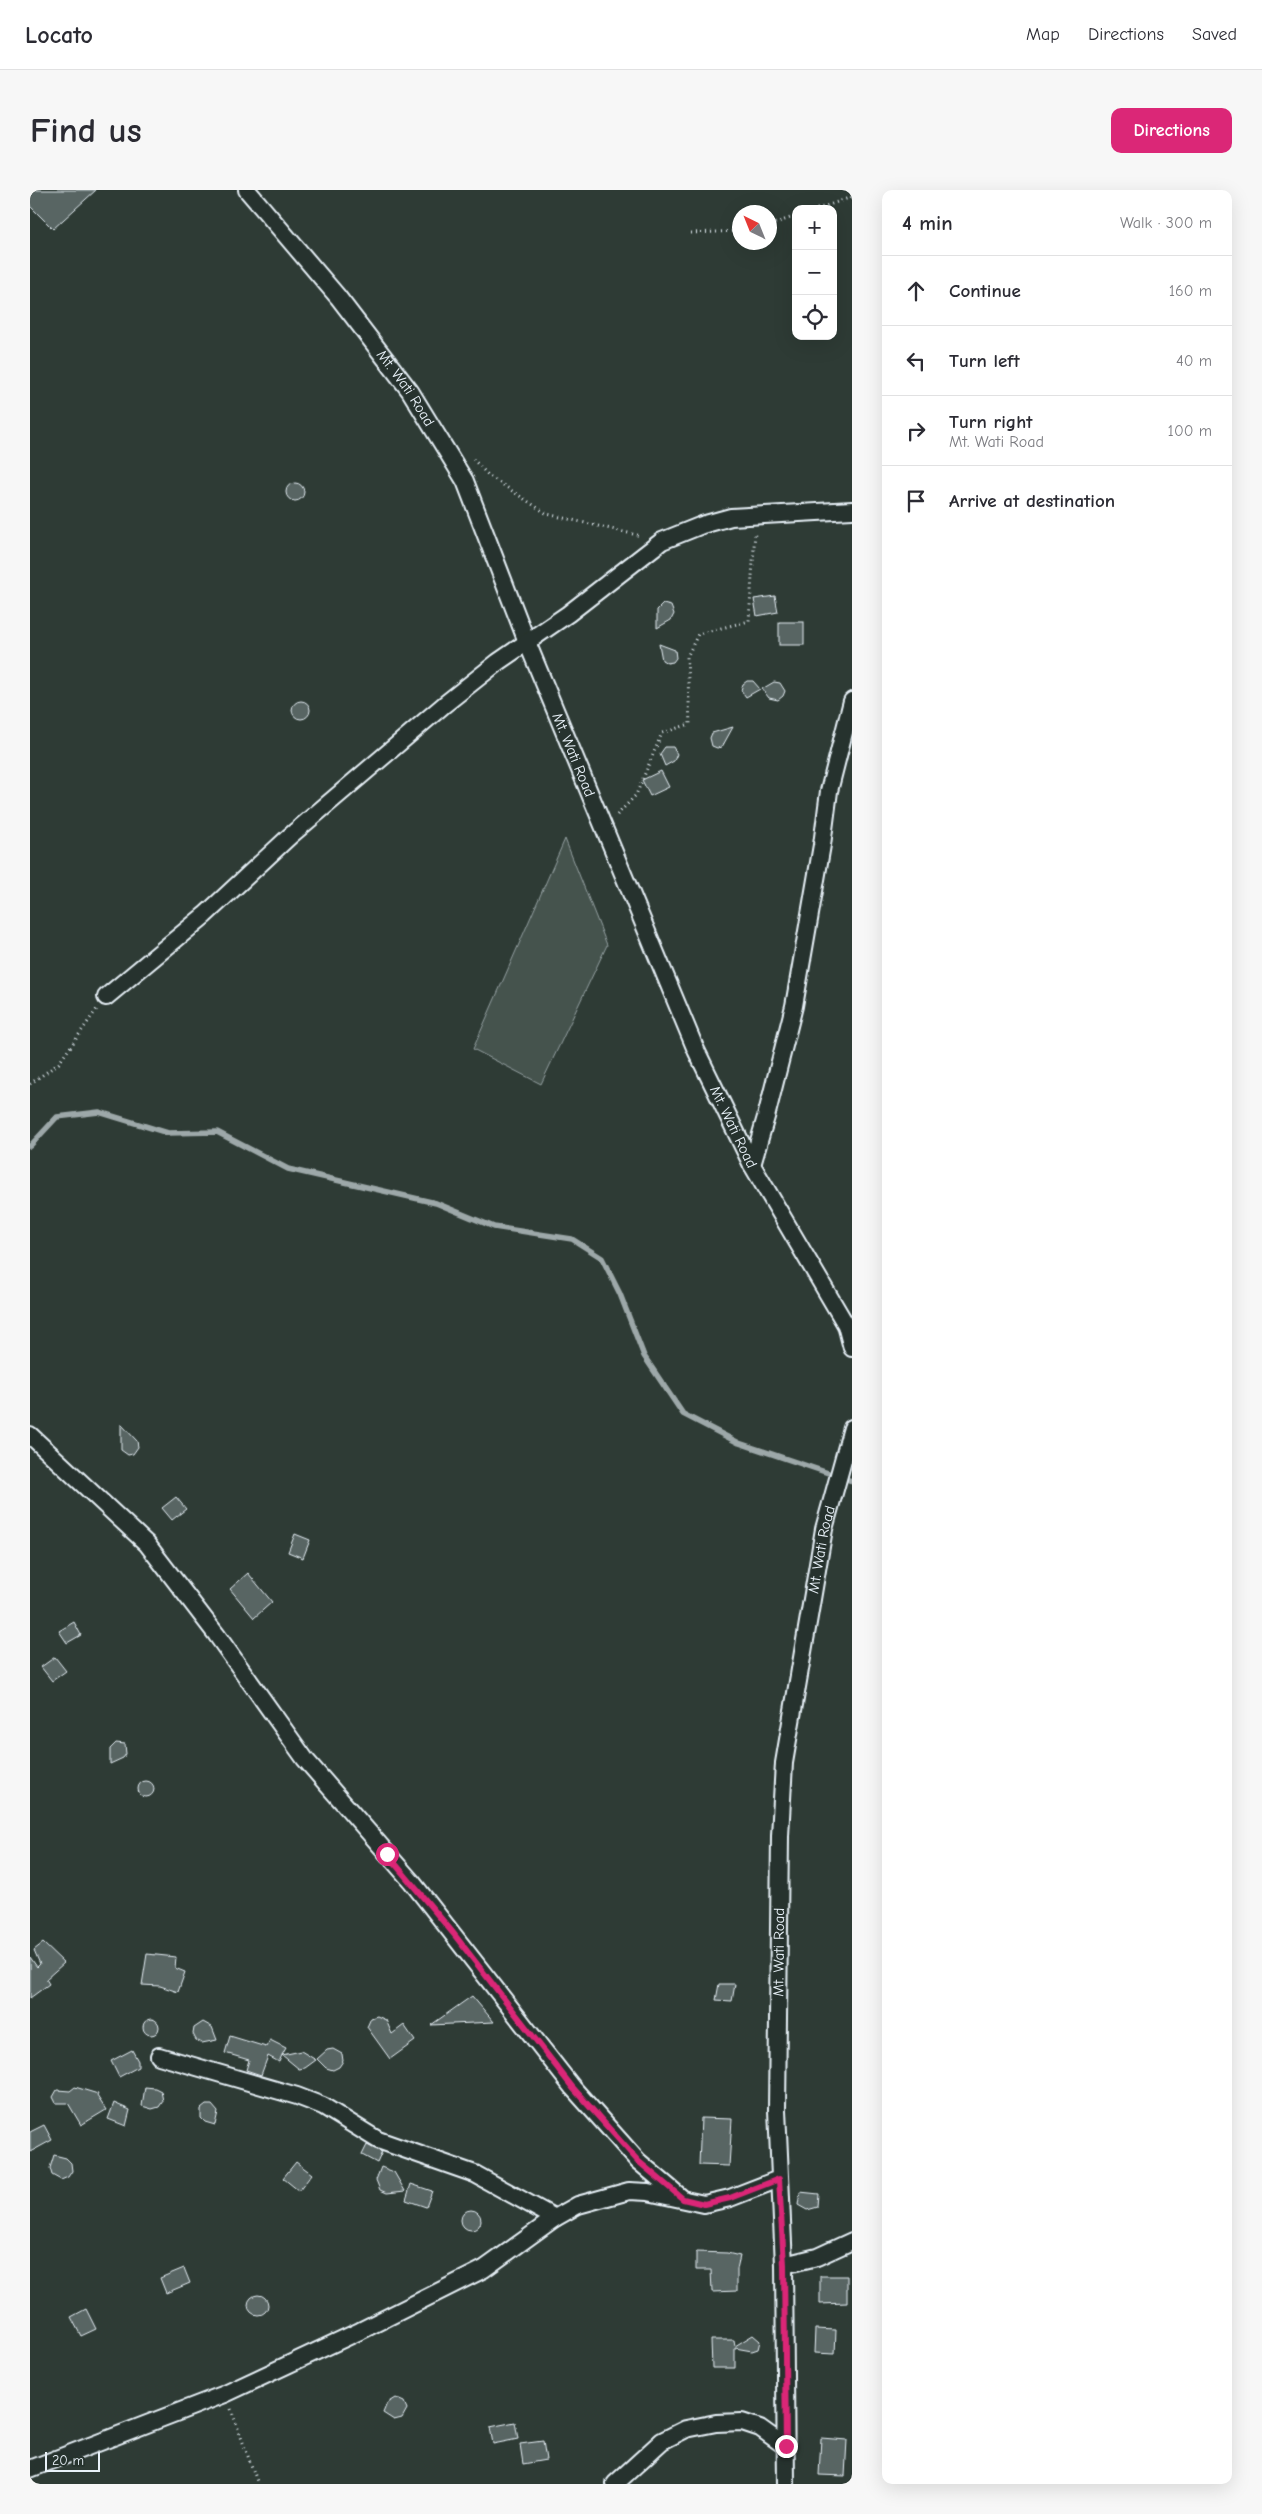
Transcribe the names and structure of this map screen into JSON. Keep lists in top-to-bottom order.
{
  "streets": {
    "street": ["Mt. Wati Road"]
  },
  "scale_bar": "20 m",
  "north": "top left",
  "page": {
    "header": "Locato",
    "nav": ["Map", "Directions", "Saved"],
    "buttons": "Directions",
    "title": "Find us",
    "heading": ["4 min", "Walk · 300 m"],
    "map_buttons": ["+", "−"],
    "list": [
      ["Continue", "160 m"],
      ["Turn left", "40 m"],
      ["Turn right", "Mt. Wati Road", "100 m"],
      "Arrive at destination"
    ],
    "scale": "20 m"
  }
}
